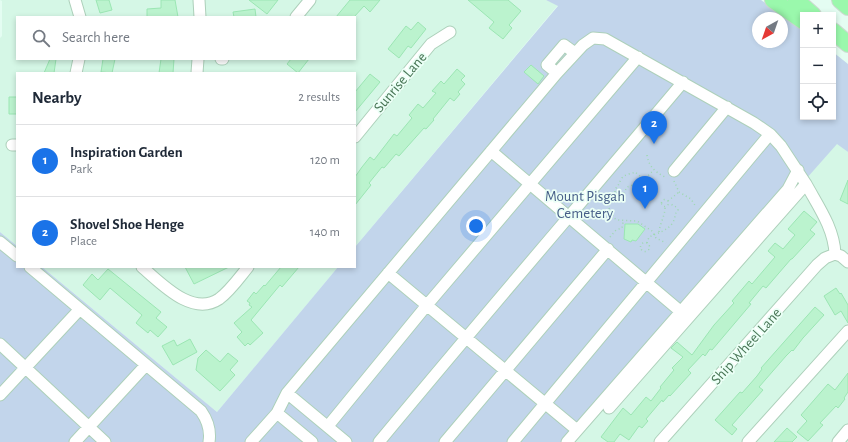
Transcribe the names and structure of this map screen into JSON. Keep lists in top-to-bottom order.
{
  "streets": {
    "street": ["Sunrise Lane", "Ship Wheel Lane"]
  },
  "parks": ["Mount Pisgah Cemetery"],
  "north": "bottom left",
  "page": {
    "map_buttons": ["+", "−"],
    "search": "Search here",
    "heading": ["Nearby", "2 results"],
    "pins": ["2", "1"],
    "list": [
      {
        "mark": "1",
        "name": "Inspiration Garden",
        "note": "Park",
        "value": "120 m"
      },
      {
        "mark": "2",
        "name": "Shovel Shoe Henge",
        "note": "Place",
        "value": "140 m"
      }
    ]
  }
}
